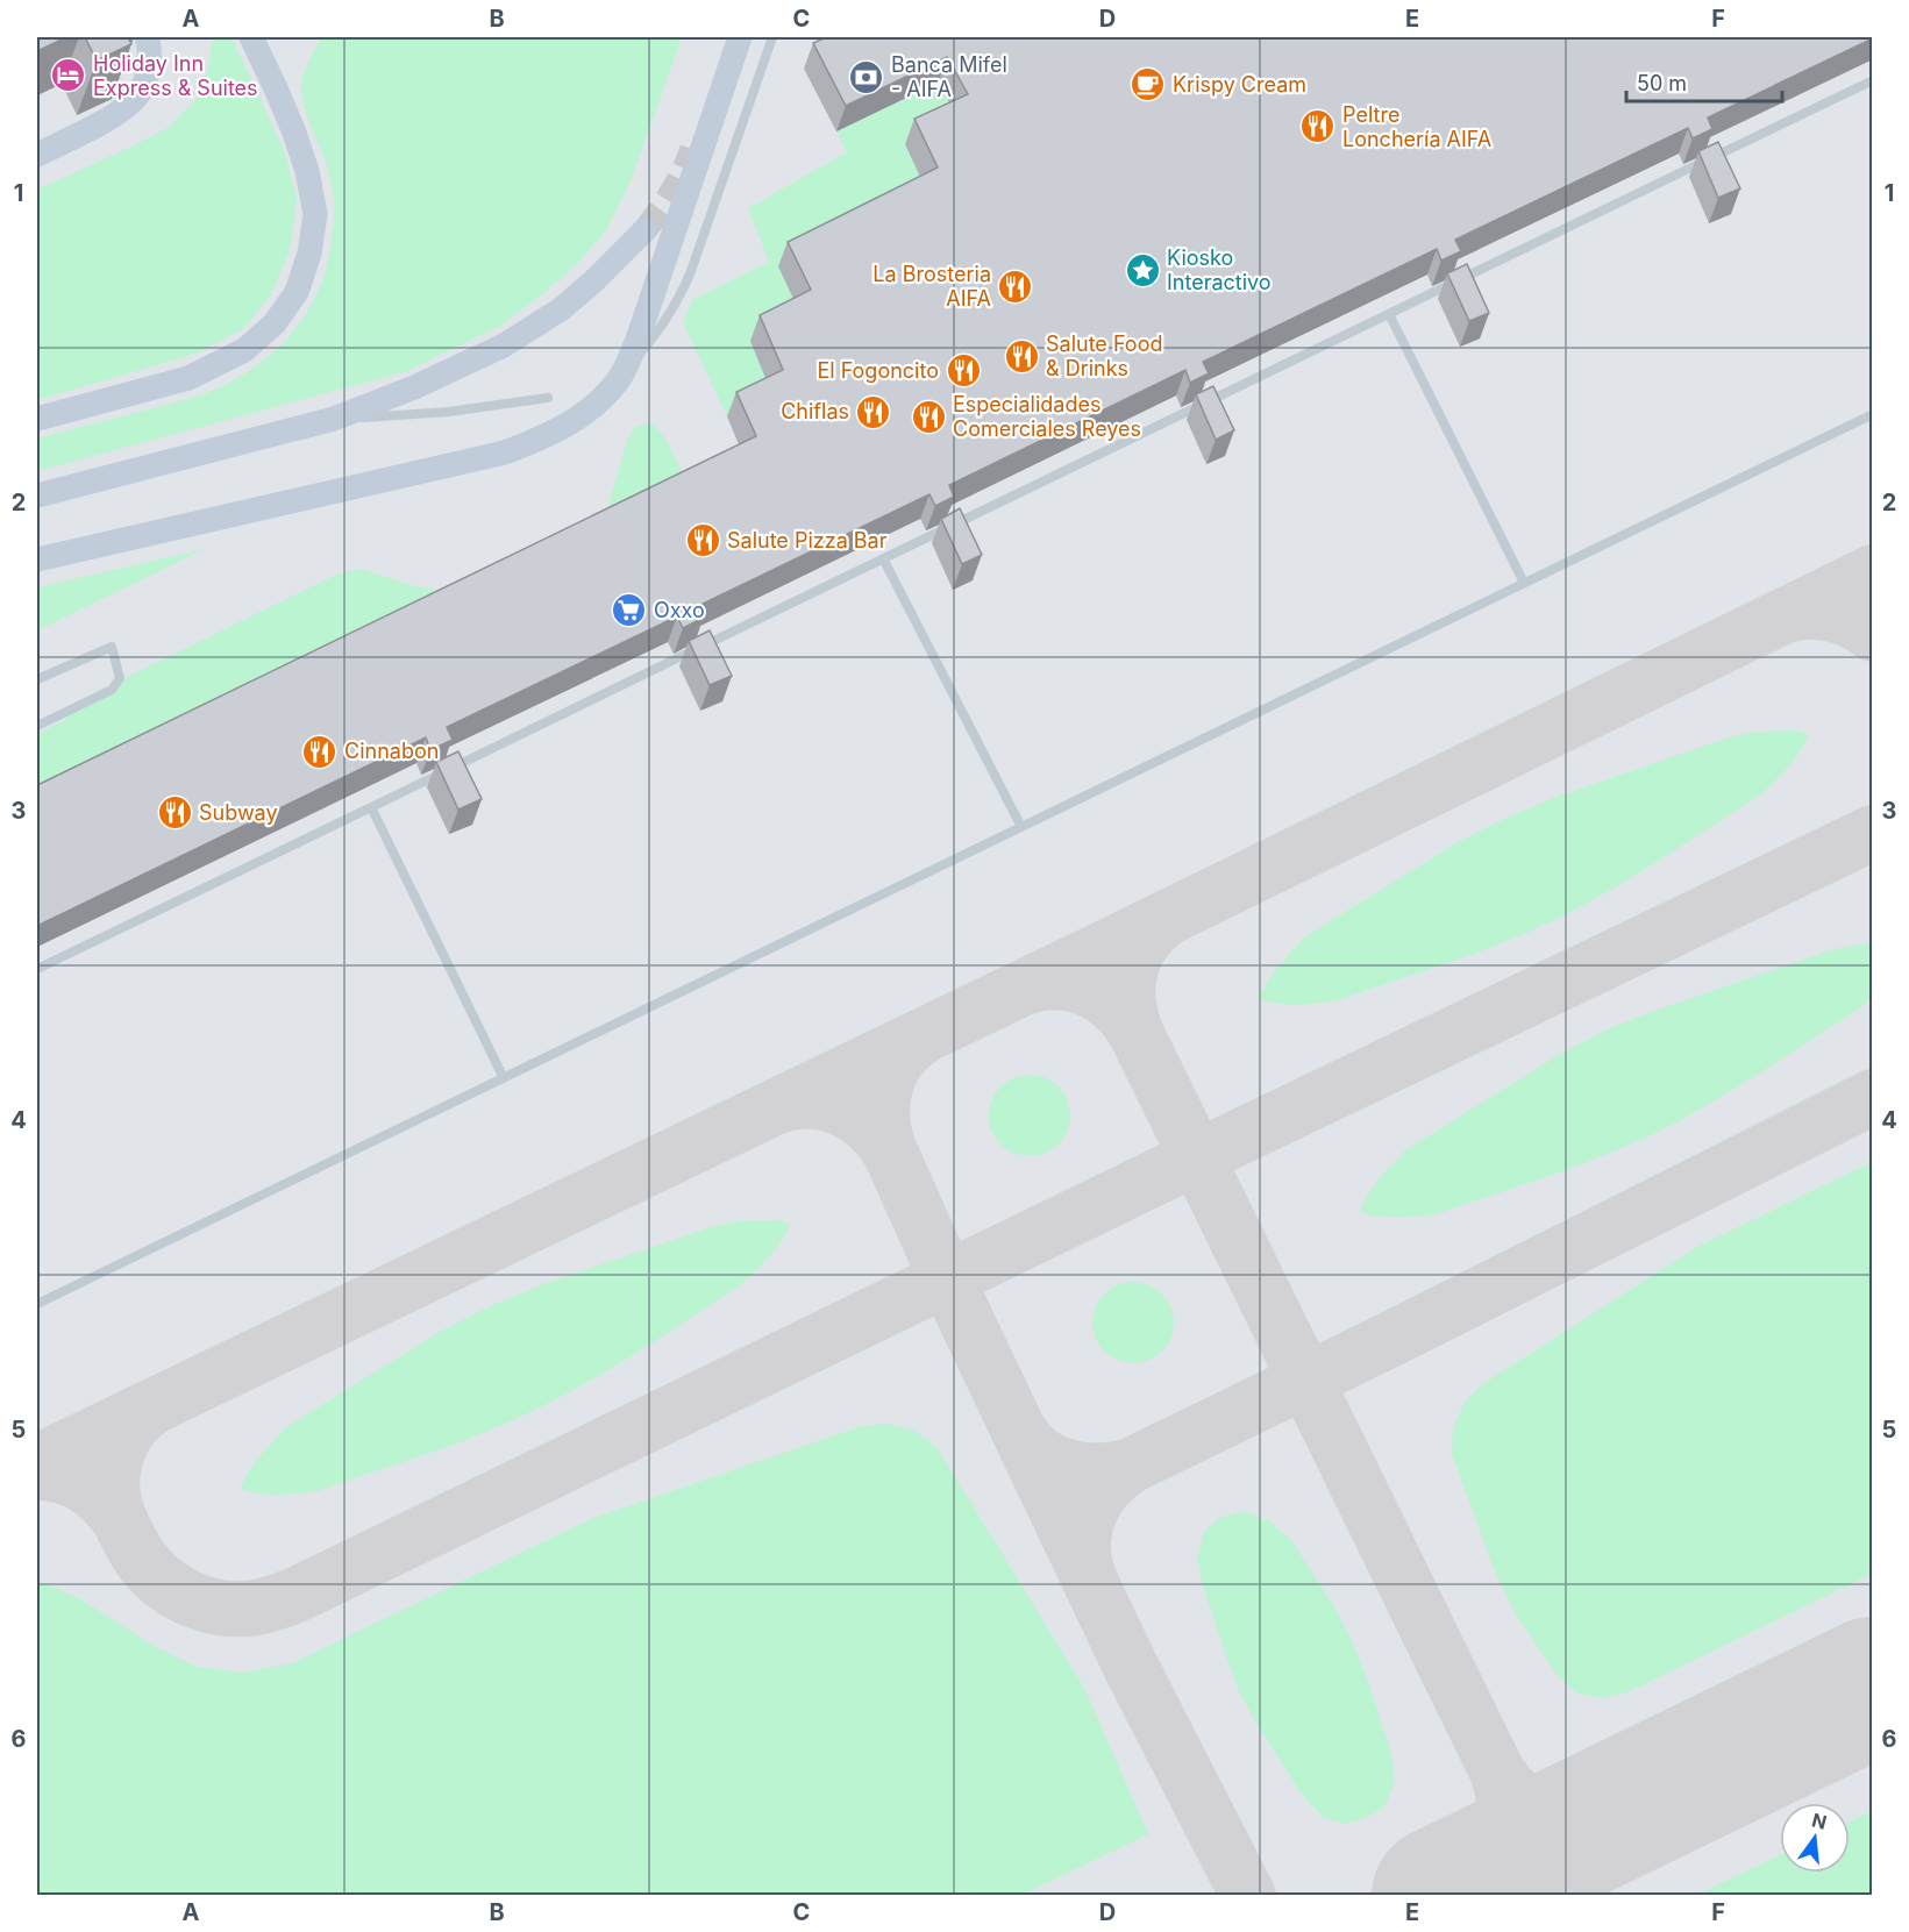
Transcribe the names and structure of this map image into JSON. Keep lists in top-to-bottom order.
{
  "places": {
    "hotel": ["Holiday Inn Express & Suites"],
    "bank": ["Banca Mifel - AIFA"],
    "cafe": ["Krispy Cream"],
    "restaurant": [
      "Peltre Lonchería AIFA",
      "La Brosteria AIFA",
      "Salute Food & Drinks",
      "El Fogoncito",
      "Chiflas",
      "Especialidades Comerciales Reyes",
      "Salute Pizza Bar",
      "Cinnabon",
      "Subway"
    ],
    "place": ["Kiosko Interactivo"],
    "supermarket": ["Oxxo"]
  },
  "scale_bar": "50 m",
  "north": "top",
  "grid": {
    "columns": [
      "A",
      "B",
      "C",
      "D",
      "E",
      "F"
    ],
    "rows": [
      "1",
      "2",
      "3",
      "4",
      "5",
      "6"
    ]
  }
}
